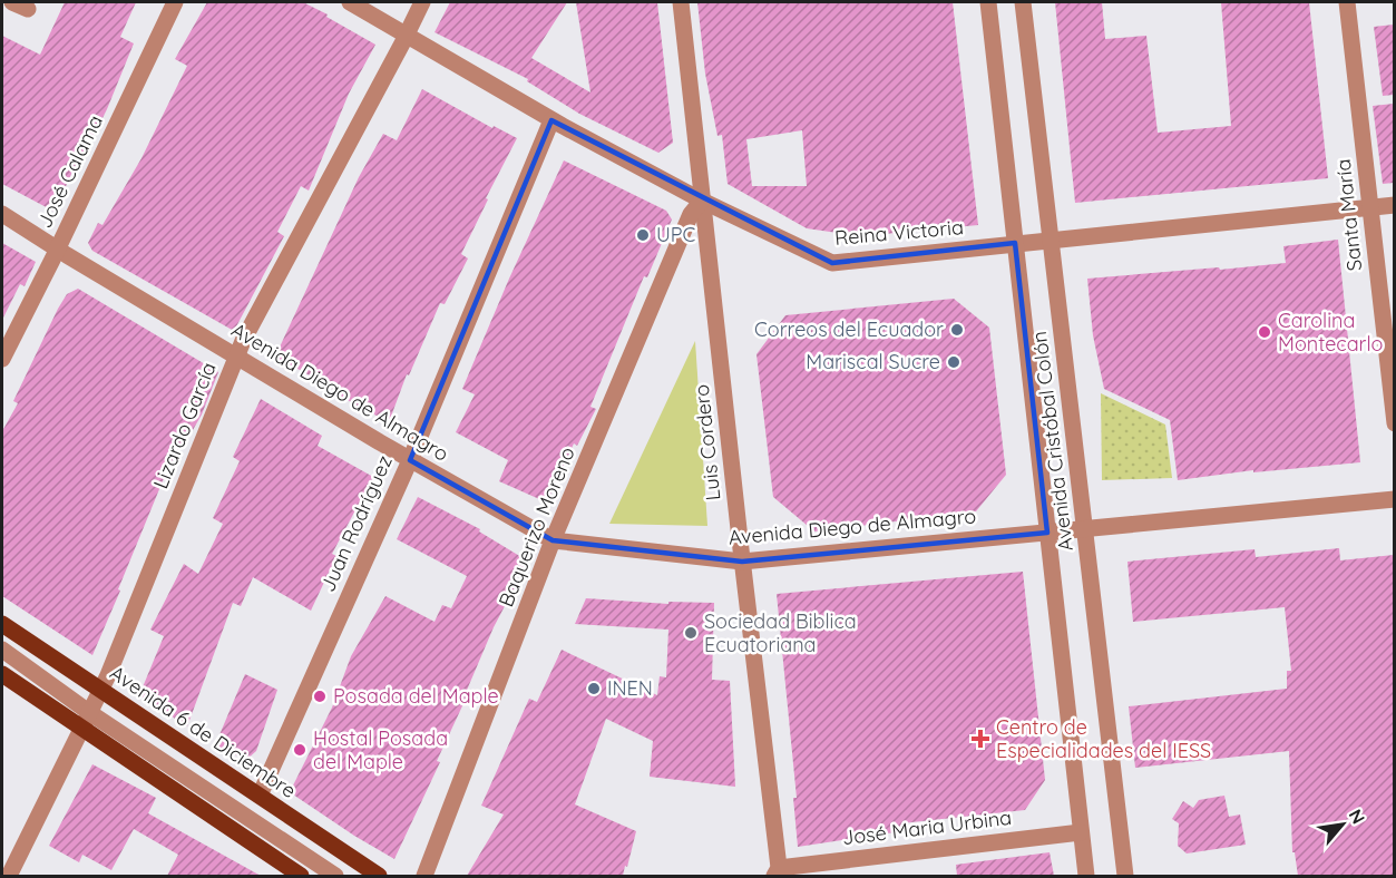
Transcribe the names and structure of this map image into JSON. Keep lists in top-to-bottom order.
{
  "streets": {
    "main road": ["Avenida 6 de Diciembre"],
    "street": [
      "José Calama",
      "Santa María",
      "Reina Victoria",
      "Avenida Diego de Almagro",
      "Lizardo García",
      "Avenida Cristóbal Colón",
      "Luis Cordero",
      "Juan Rodríguez",
      "Baquerizo Moreno",
      "José Maria Urbina"
    ]
  },
  "crossings": [
    ["José Calama", "Avenida Diego de Almagro"],
    ["Santa María", "Reina Victoria"],
    ["Reina Victoria", "Lizardo García"],
    ["Reina Victoria", "Avenida Cristóbal Colón"],
    ["Reina Victoria", "Luis Cordero"],
    ["Reina Victoria", "Juan Rodríguez"],
    ["Reina Victoria", "Baquerizo Moreno"],
    ["Avenida Diego de Almagro", "Lizardo García"],
    ["Avenida Diego de Almagro", "Avenida Cristóbal Colón"],
    ["Avenida Diego de Almagro", "Luis Cordero"],
    ["Avenida Diego de Almagro", "Juan Rodríguez"],
    ["Avenida Diego de Almagro", "Baquerizo Moreno"],
    ["Lizardo García", "Avenida 6 de Diciembre"],
    ["Avenida Cristóbal Colón", "José Maria Urbina"],
    ["Luis Cordero", "Baquerizo Moreno"],
    ["Luis Cordero", "José Maria Urbina"],
    ["Juan Rodríguez", "Avenida 6 de Diciembre"]
  ],
  "places": {
    "other": [
      "UPC",
      "Correos del Ecuador",
      "Carolina Montecarlo",
      "Mariscal Sucre",
      "Sociedad Biblica Ecuatoriana",
      "INEN",
      "Posada del Maple",
      "Hostal Posada del Maple"
    ],
    "health": ["Centro de Especialidades del IESS"]
  },
  "north": "top right"
}
